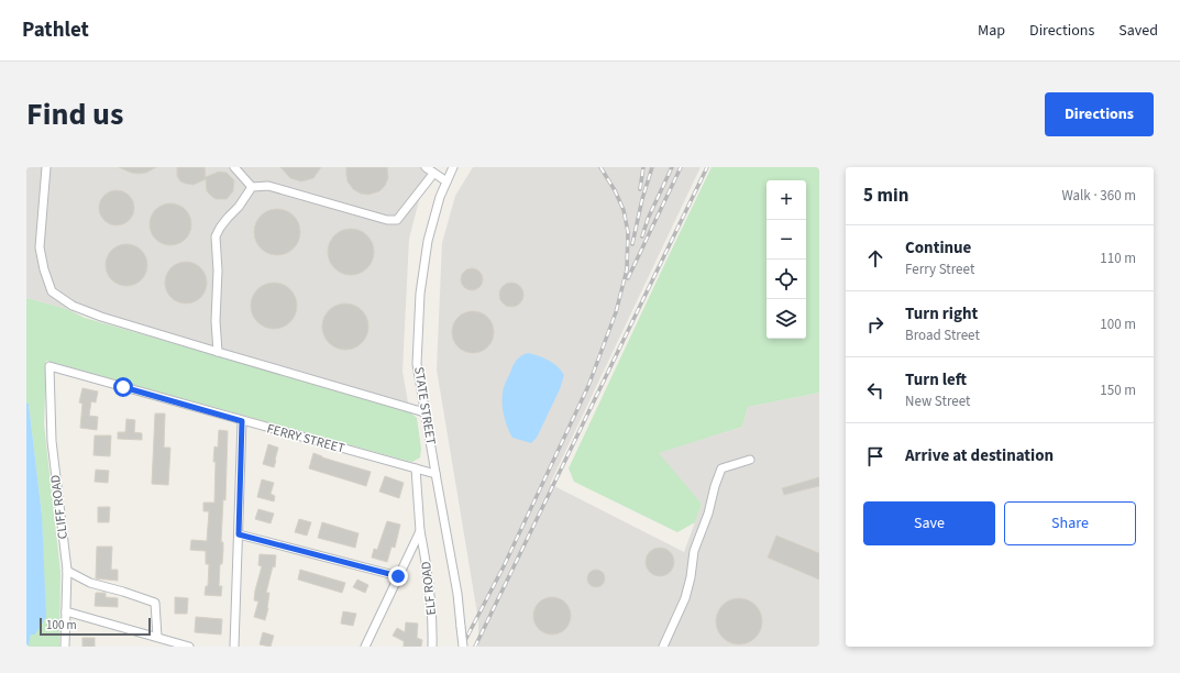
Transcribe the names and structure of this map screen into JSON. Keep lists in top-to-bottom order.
{
  "streets": {
    "street": [
      "STATE STREET",
      "FERRY STREET",
      "CLIFF ROAD",
      "ELF ROAD"
    ]
  },
  "crossings": [
    ["STATE STREET", "FERRY STREET"],
    ["FERRY STREET", "CLIFF ROAD"],
    ["FERRY STREET", "ELF ROAD"]
  ],
  "scale_bar": "100 m",
  "page": {
    "header": "Pathlet",
    "nav": ["Map", "Directions", "Saved"],
    "title": "Find us",
    "buttons": [
      "Directions",
      ["Save", "Share"]
    ],
    "heading": ["5 min", "Walk · 360 m"],
    "map_buttons": ["+", "−"],
    "list": [
      ["Continue", "Ferry Street", "110 m"],
      ["Turn right", "Broad Street", "100 m"],
      ["Turn left", "New Street", "150 m"],
      "Arrive at destination"
    ],
    "scale": "100 m"
  }
}
